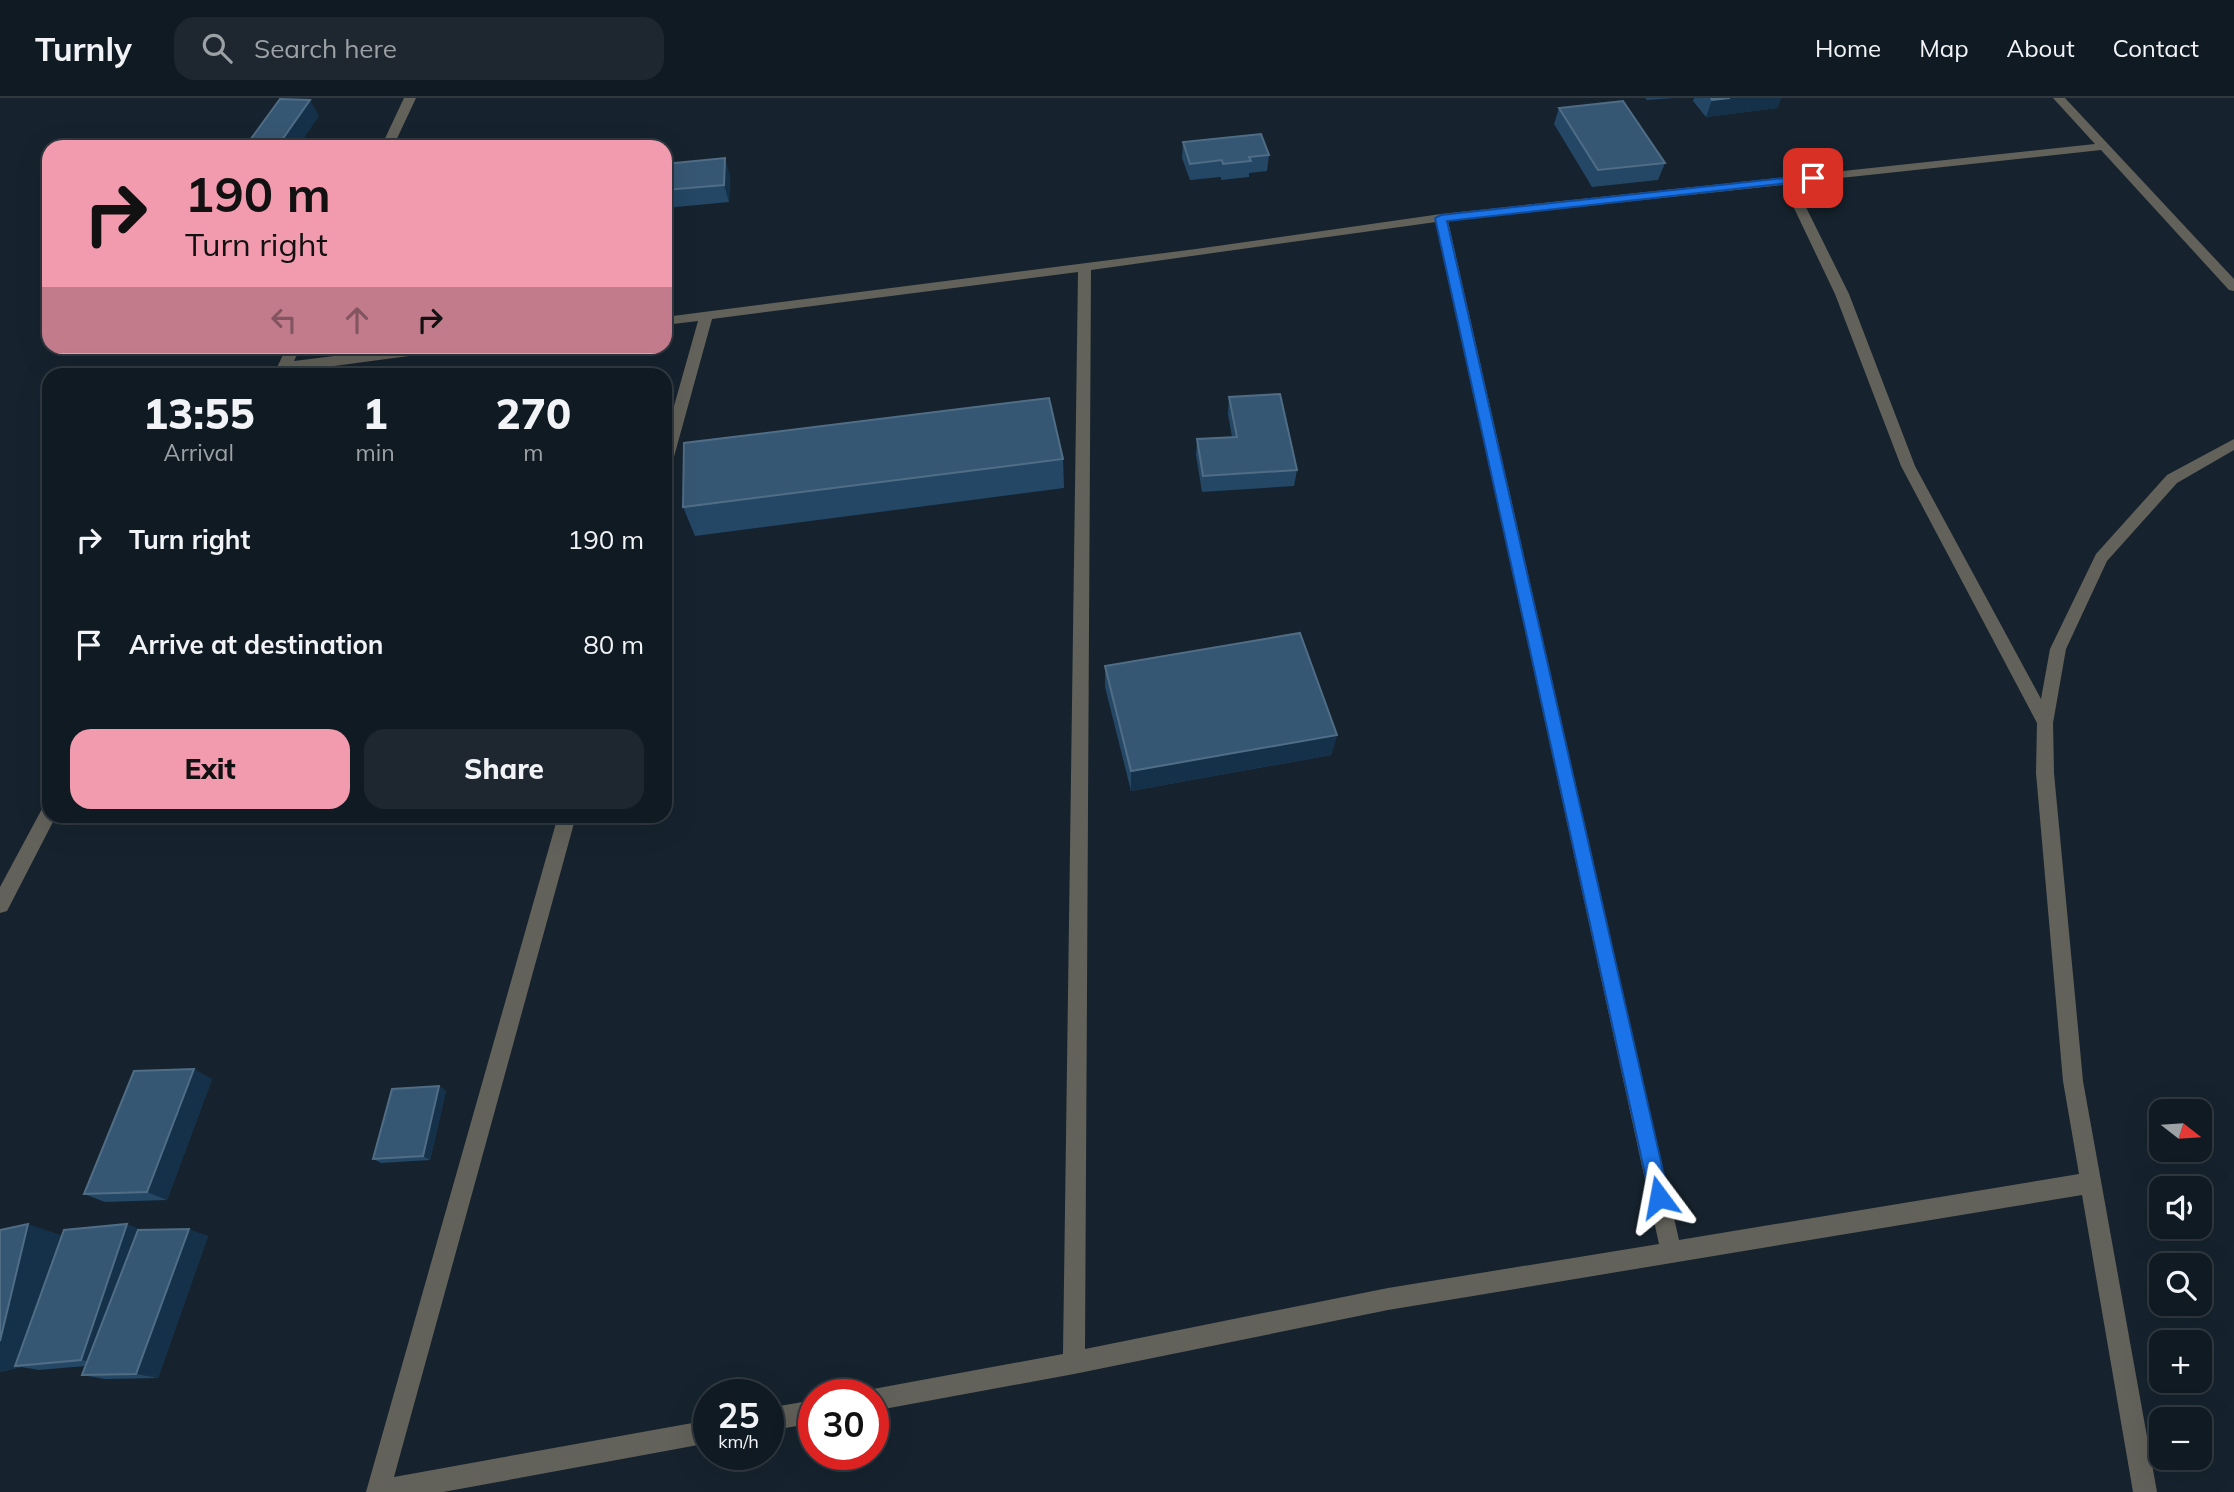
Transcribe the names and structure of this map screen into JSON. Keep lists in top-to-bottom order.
{
  "north": "right",
  "page": {
    "header": "Turnly",
    "search": "Search here",
    "nav": [
      "Home",
      "Map",
      "About",
      "Contact"
    ],
    "turn": ["190 m", "Turn right"],
    "eta": [
      "13:55",
      "Arrival",
      "1",
      "min",
      "270",
      "m"
    ],
    "list": [
      {
        "name": "Turn right",
        "value": "190 m"
      },
      {
        "name": "Arrive at destination",
        "value": "80 m"
      }
    ],
    "buttons": ["Exit", "Share"],
    "map_buttons": ["+", "−"],
    "speed": "25 km/h",
    "limit": "30"
  }
}
